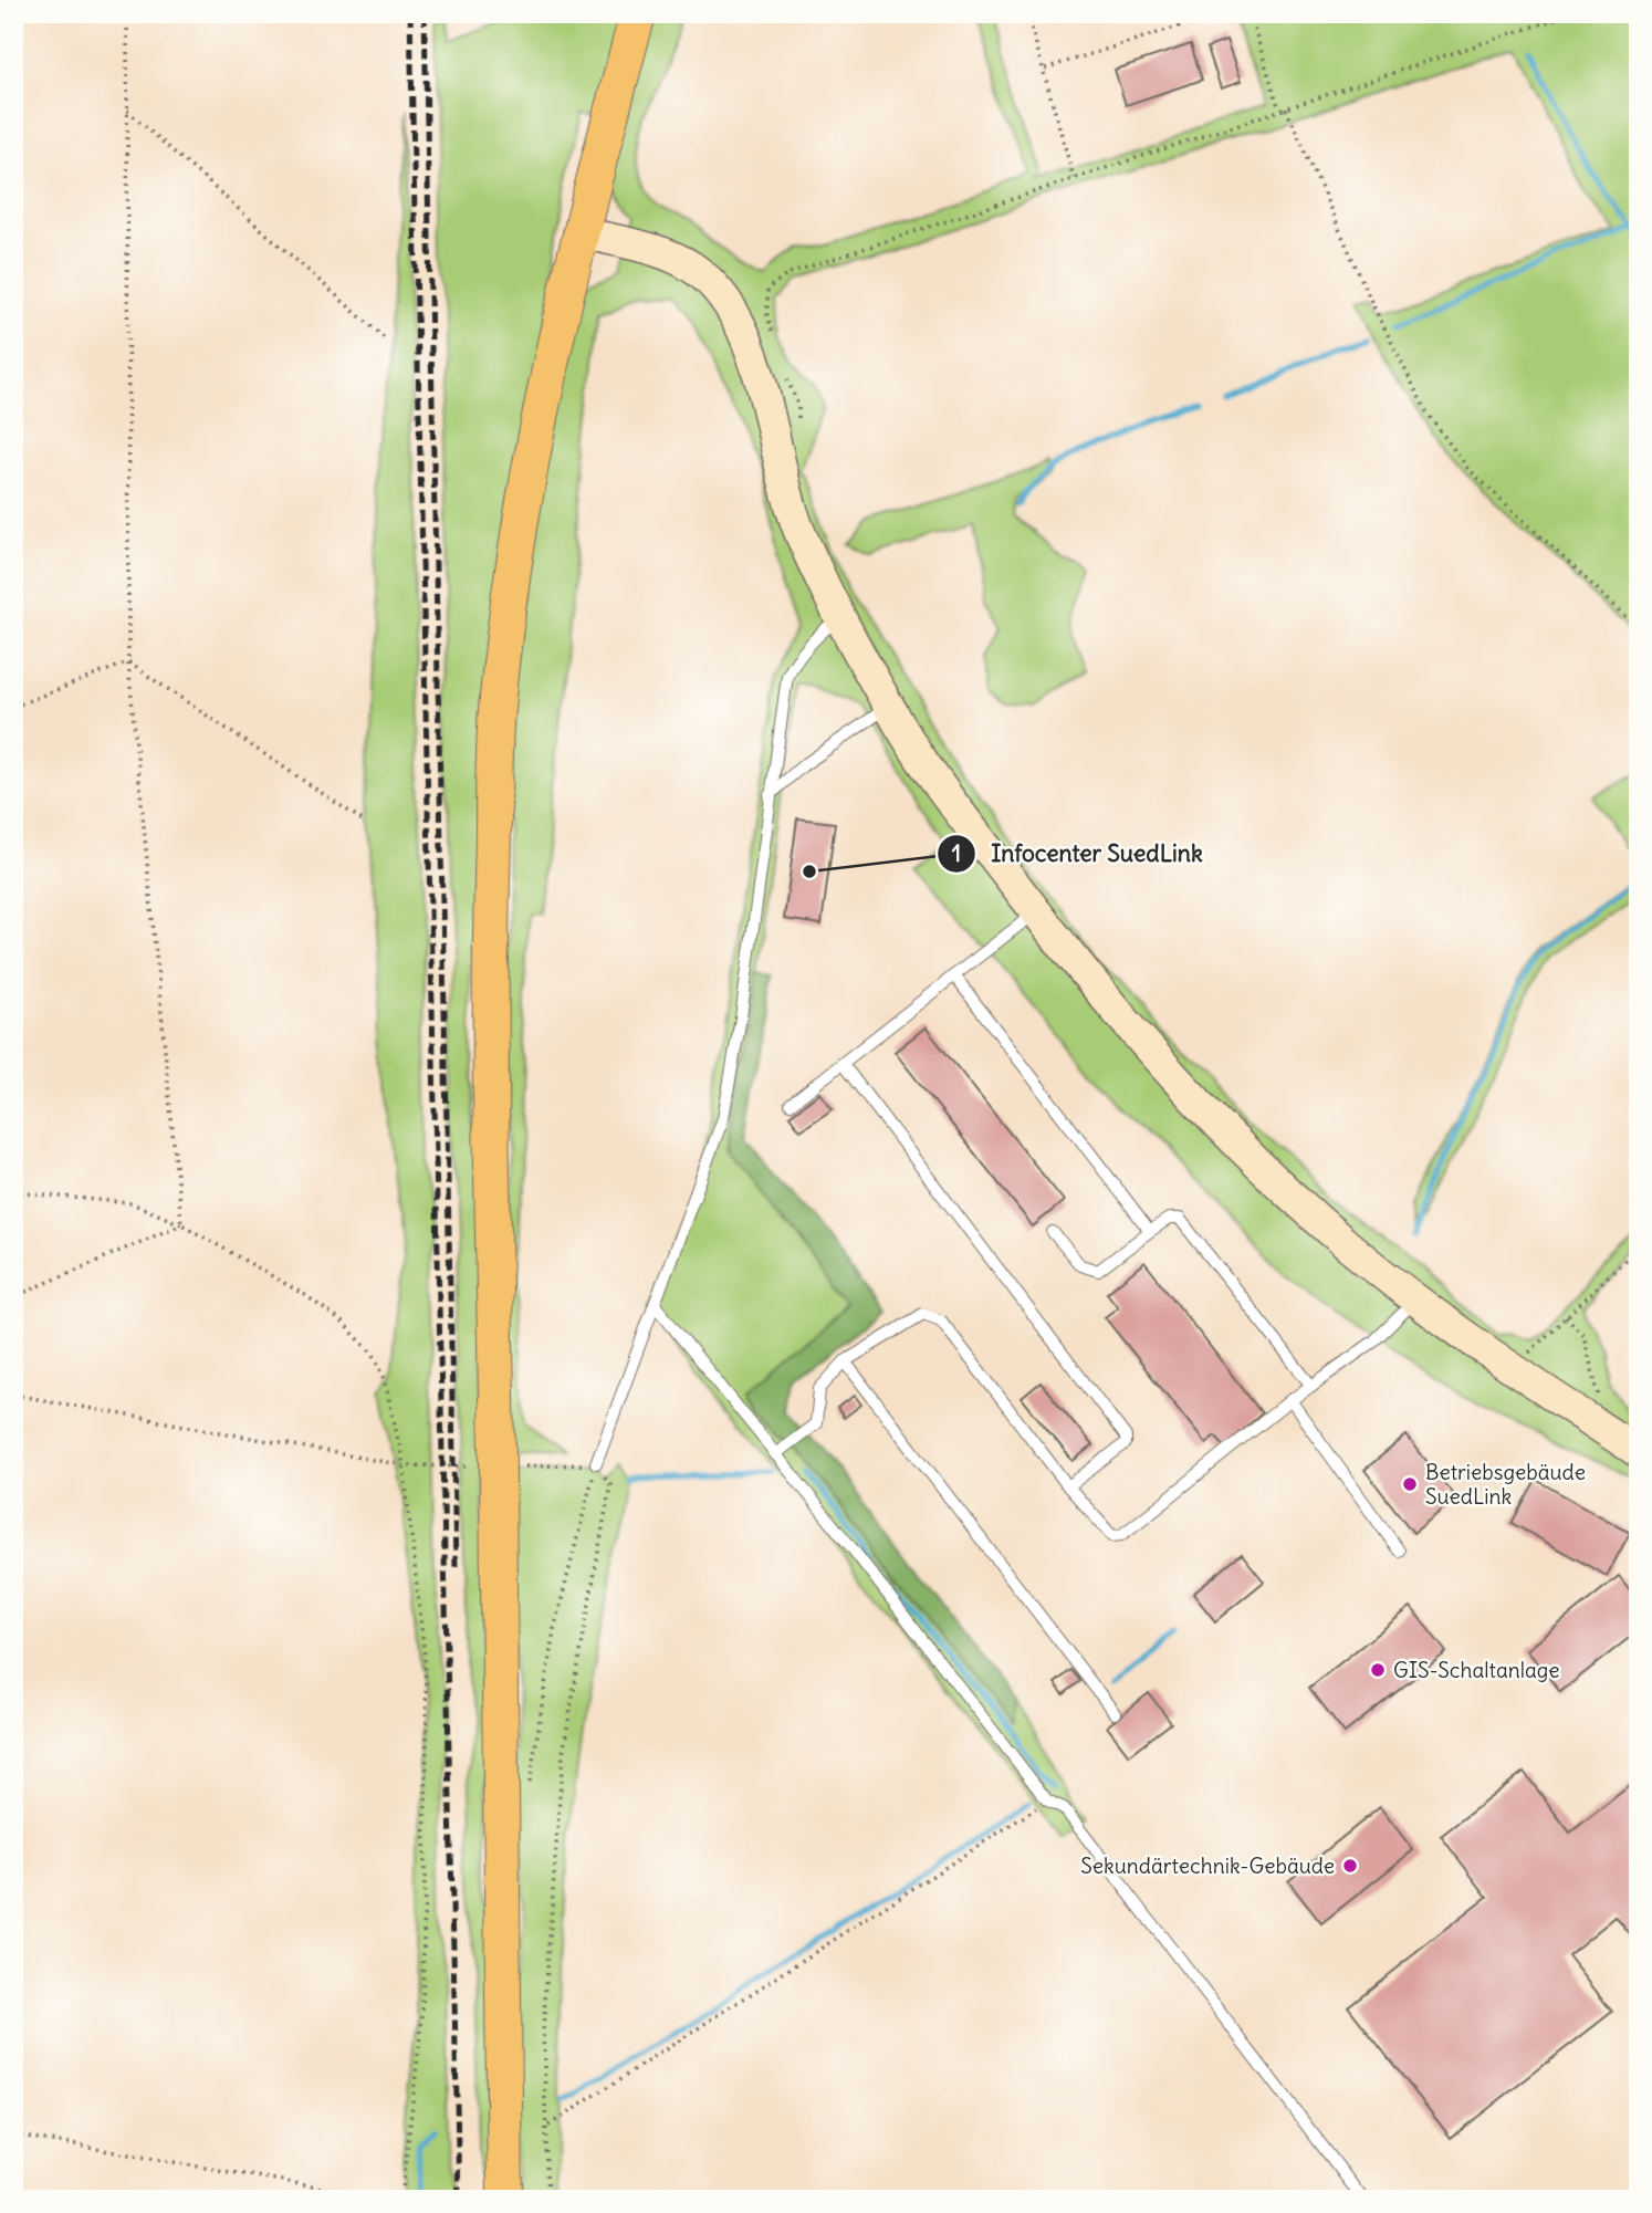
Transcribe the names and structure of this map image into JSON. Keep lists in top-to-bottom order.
{
  "places": [
    "Infocenter SuedLink",
    "Betriebsgebäude SuedLink",
    "GIS-Schaltanlage",
    "Sekundärtechnik-Gebäude"
  ]
}
